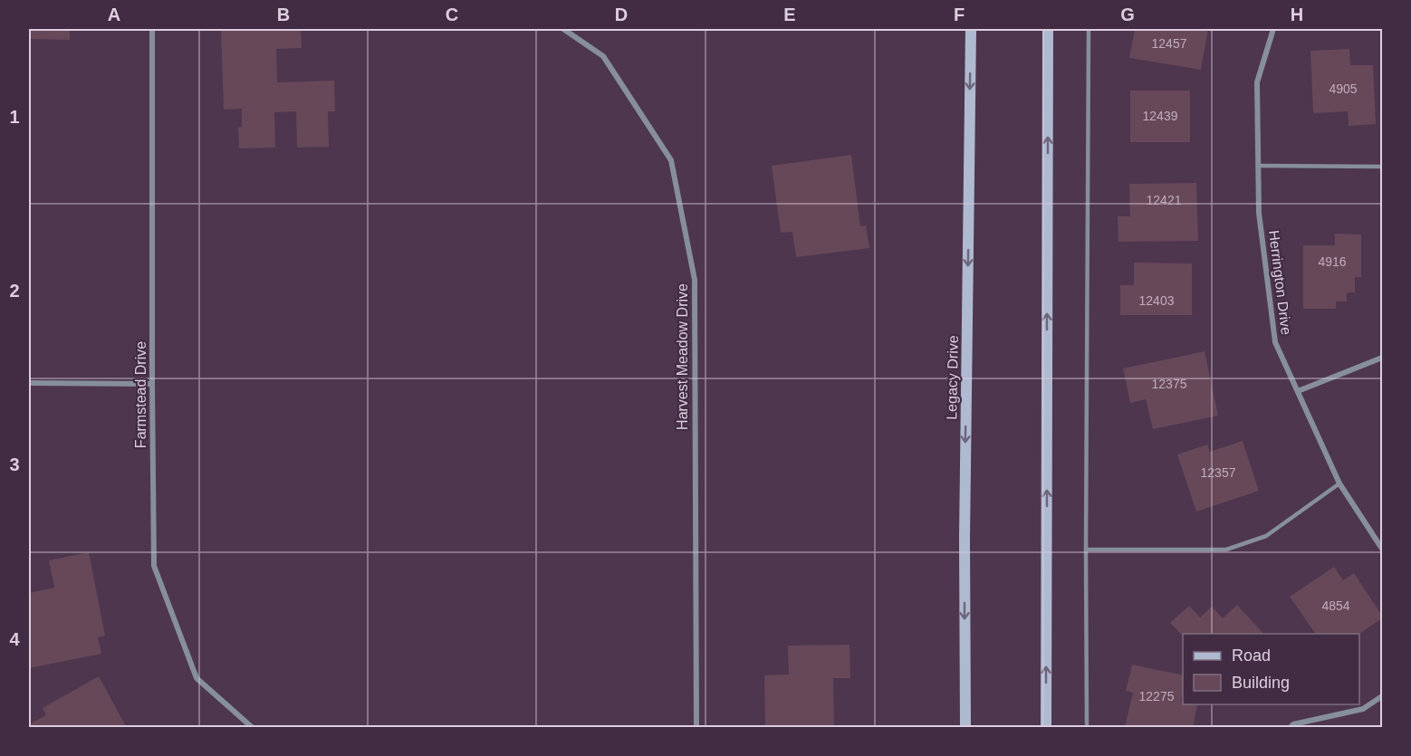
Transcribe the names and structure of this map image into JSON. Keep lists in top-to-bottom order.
{
  "streets": {
    "main road": ["Legacy Drive"],
    "street": ["Herrington Drive", "Harvest Meadow Drive", "Farmstead Drive"]
  },
  "house_numbers": [
    "12457",
    "4905",
    "12439",
    "12421",
    "4916",
    "12403",
    "12375",
    "12357",
    "4854",
    "12275"
  ],
  "legend": ["Road", "Building"],
  "grid": {
    "columns": [
      "A",
      "B",
      "C",
      "D",
      "E",
      "F",
      "G",
      "H"
    ],
    "rows": [
      "1",
      "2",
      "3",
      "4"
    ]
  }
}
